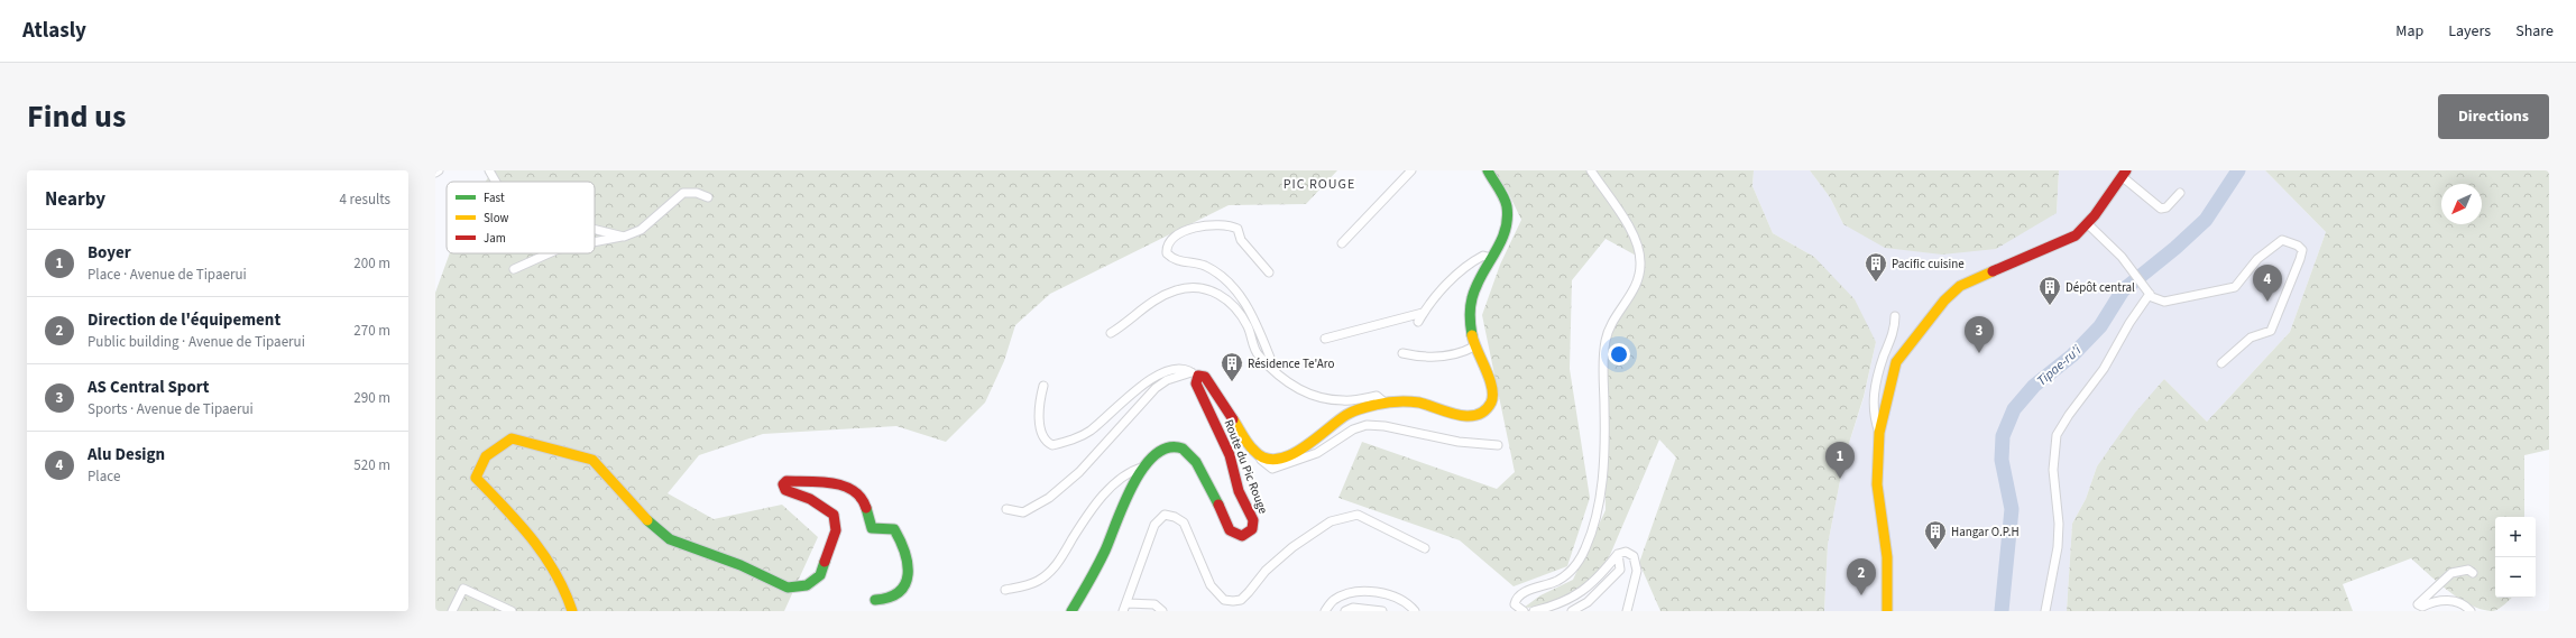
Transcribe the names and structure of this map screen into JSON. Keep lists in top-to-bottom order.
{
  "streets": {
    "street": ["Route du Pic Rouge"]
  },
  "districts": ["PIC ROUGE"],
  "water": ["Tipae-ru’i"],
  "places": {
    "building": [
      "Pacific cuisine",
      "Dépôt central",
      "Résidence Te'Aro",
      "Hangar O.P.H"
    ]
  },
  "legend": ["Fast", "Slow", "Jam"],
  "north": "bottom left",
  "page": {
    "header": "Atlasly",
    "nav": ["Map", "Layers", "Share"],
    "title": "Find us",
    "buttons": "Directions",
    "heading": ["Nearby", "4 results"],
    "list": [
      {
        "mark": "1",
        "name": "Boyer",
        "note": "Place · Avenue de Tipaerui",
        "value": "200 m"
      },
      {
        "mark": "2",
        "name": "Direction de l'équipement",
        "note": "Public building · Avenue de Tipaerui",
        "value": "270 m"
      },
      {
        "mark": "3",
        "name": "AS Central Sport",
        "note": "Sports · Avenue de Tipaerui",
        "value": "290 m"
      },
      {
        "mark": "4",
        "name": "Alu Design",
        "note": "Place",
        "value": "520 m"
      }
    ],
    "pins": [
      "4",
      "3",
      "1",
      "2"
    ],
    "map_buttons": ["+", "−"]
  }
}
